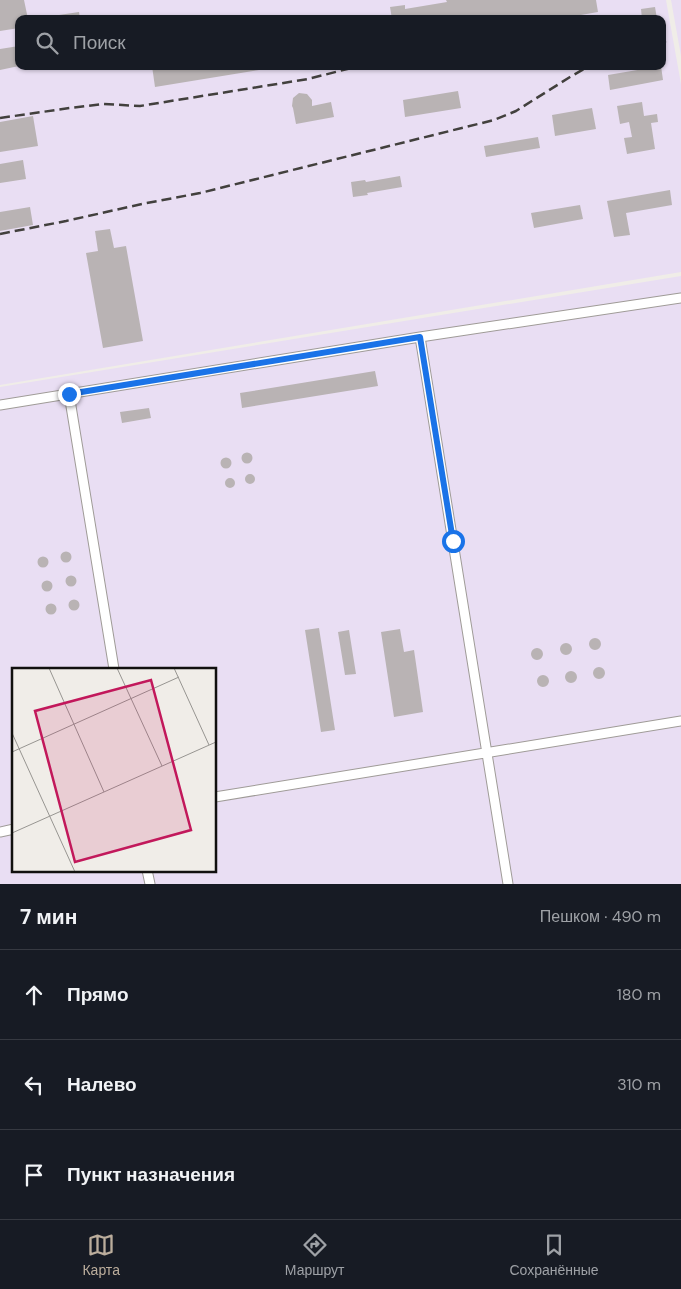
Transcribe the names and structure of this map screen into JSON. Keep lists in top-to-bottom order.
{
  "page": {
    "search": "Поиск",
    "heading": ["7 мин", "Пешком · 490 m"],
    "list": [
      ["Прямо", "180 m"],
      ["Налево", "310 m"],
      "Пункт назначения"
    ],
    "nav": ["Карта", "Маршрут", "Сохранённые"]
  }
}
